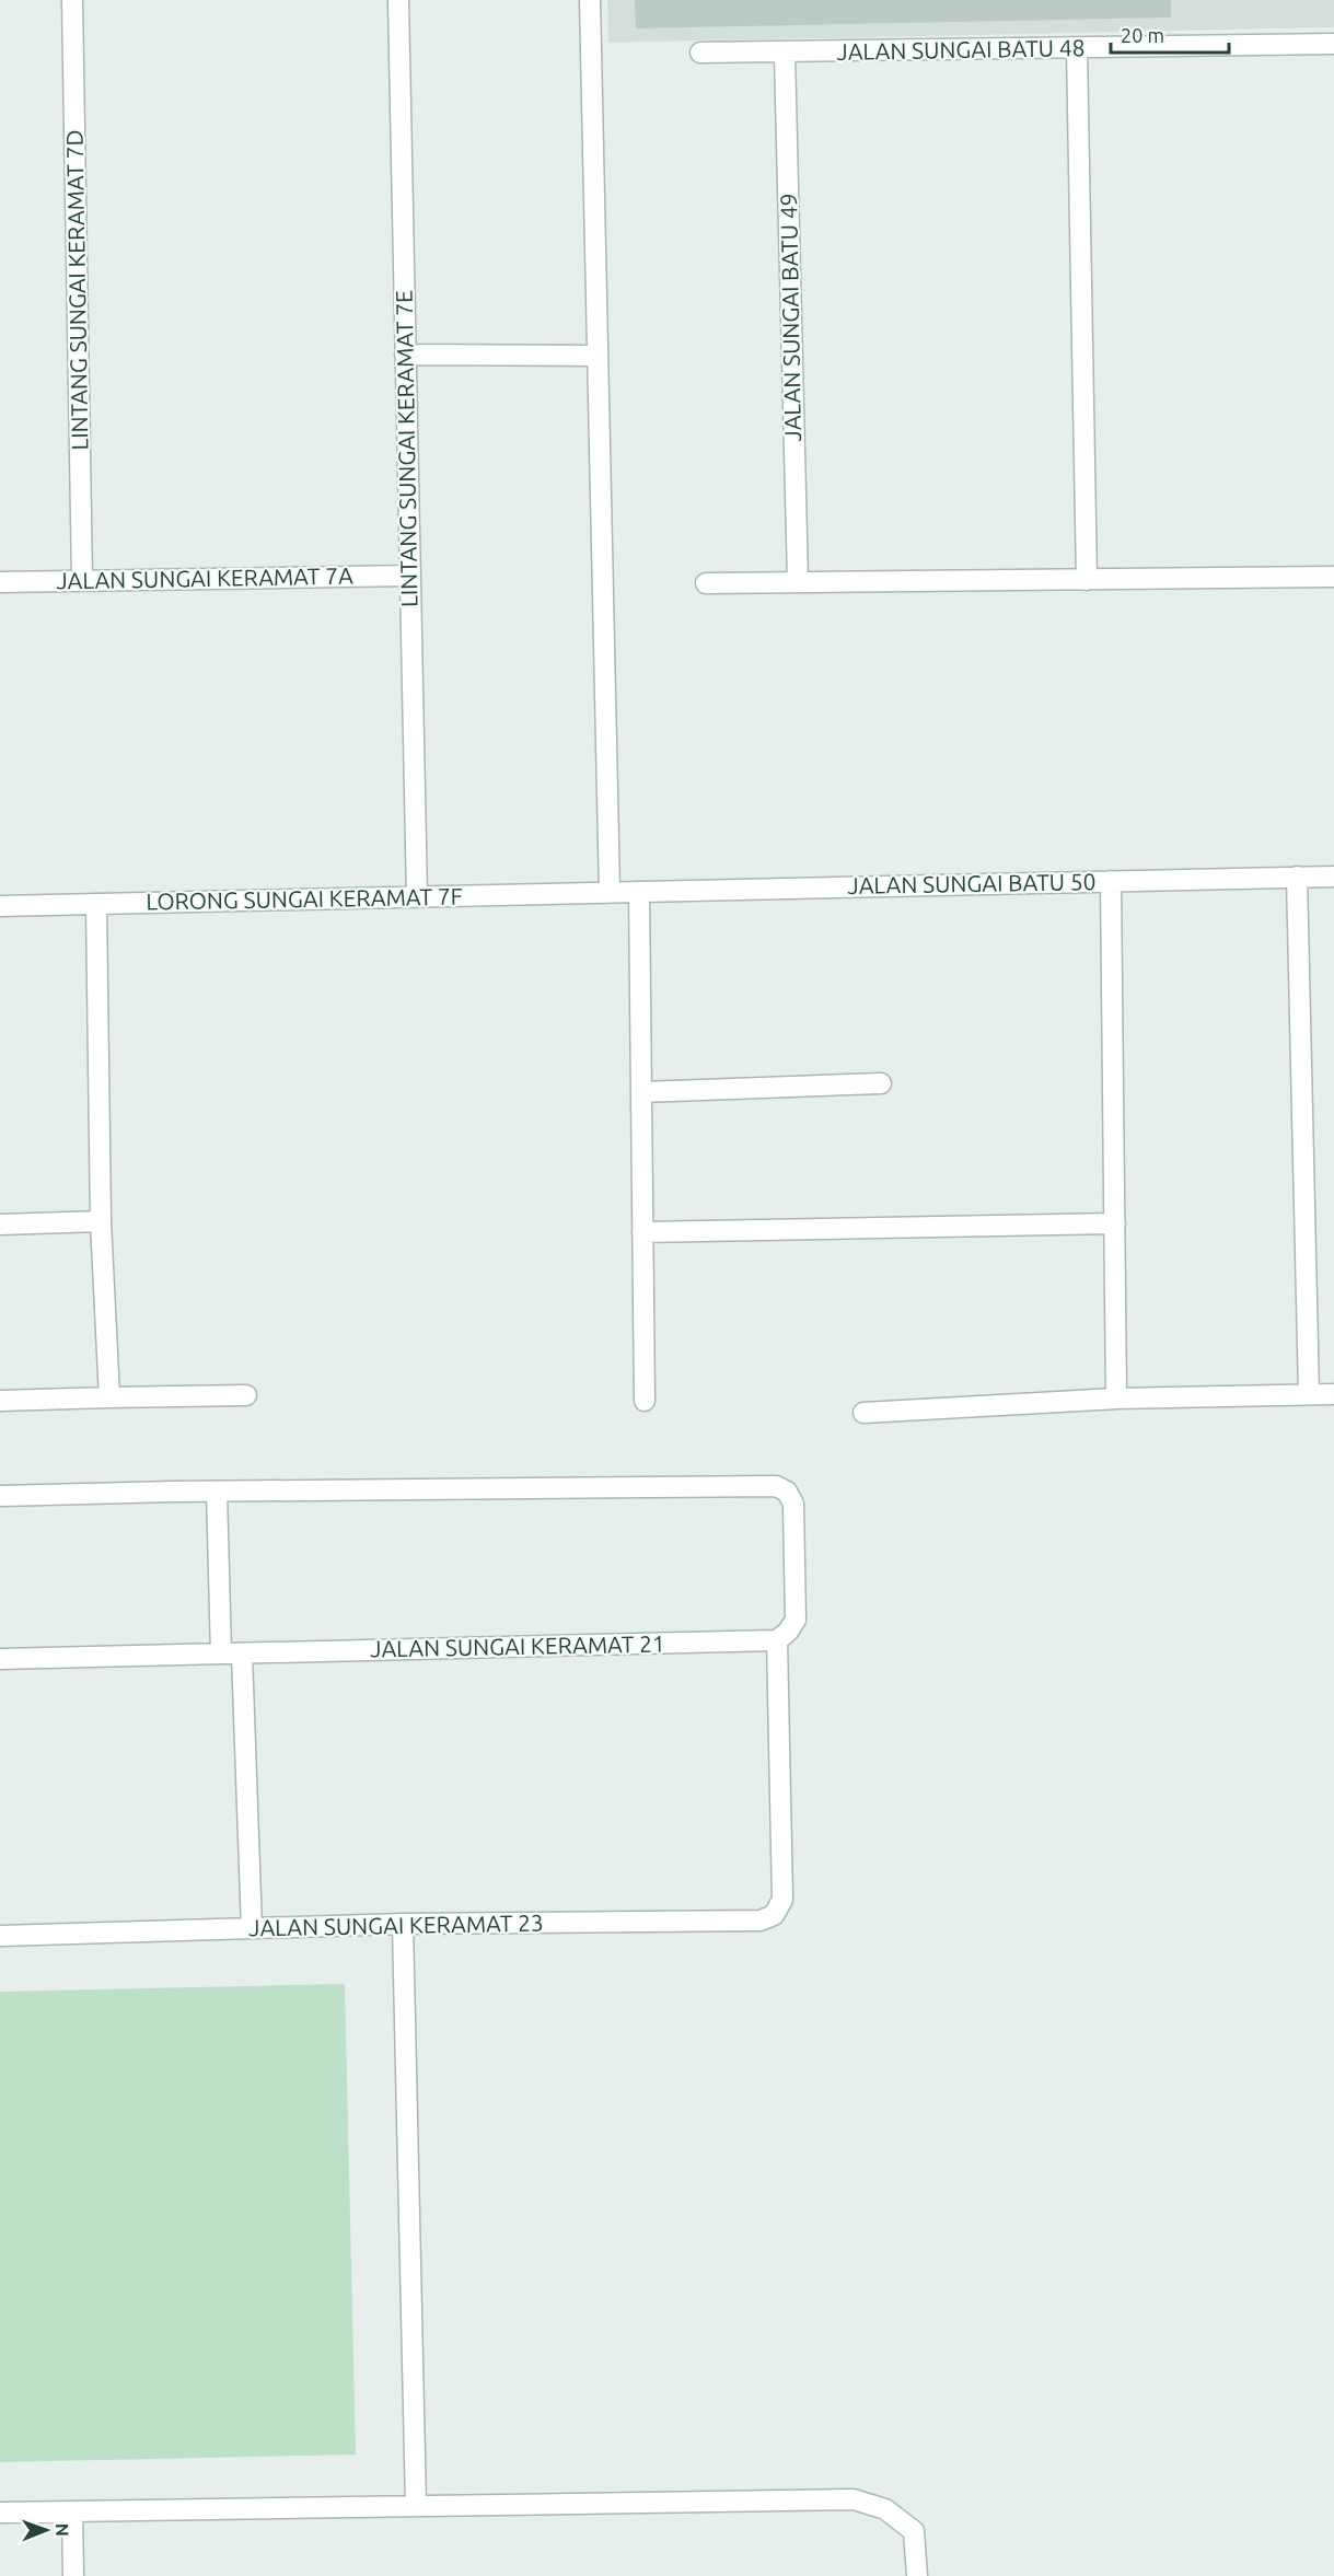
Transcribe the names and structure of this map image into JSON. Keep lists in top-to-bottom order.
{
  "streets": {
    "street": [
      "JALAN SUNGAI BATU 48",
      "LINTANG SUNGAI KERAMAT 7D",
      "JALAN SUNGAI BATU 49",
      "LINTANG SUNGAI KERAMAT 7E",
      "JALAN SUNGAI KERAMAT 7A",
      "JALAN SUNGAI BATU 50",
      "LORONG SUNGAI KERAMAT 7F",
      "JALAN SUNGAI KERAMAT 21",
      "JALAN SUNGAI KERAMAT 23"
    ]
  },
  "crossings": [
    ["JALAN SUNGAI BATU 48", "JALAN SUNGAI BATU 49"],
    ["LINTANG SUNGAI KERAMAT 7D", "JALAN SUNGAI KERAMAT 7A"],
    ["LINTANG SUNGAI KERAMAT 7E", "JALAN SUNGAI KERAMAT 7A"],
    ["LINTANG SUNGAI KERAMAT 7E", "LORONG SUNGAI KERAMAT 7F"],
    ["JALAN SUNGAI BATU 50", "LORONG SUNGAI KERAMAT 7F"],
    ["JALAN SUNGAI KERAMAT 21", "JALAN SUNGAI KERAMAT 23"]
  ],
  "scale_bar": "20 m",
  "north": "right"
}
